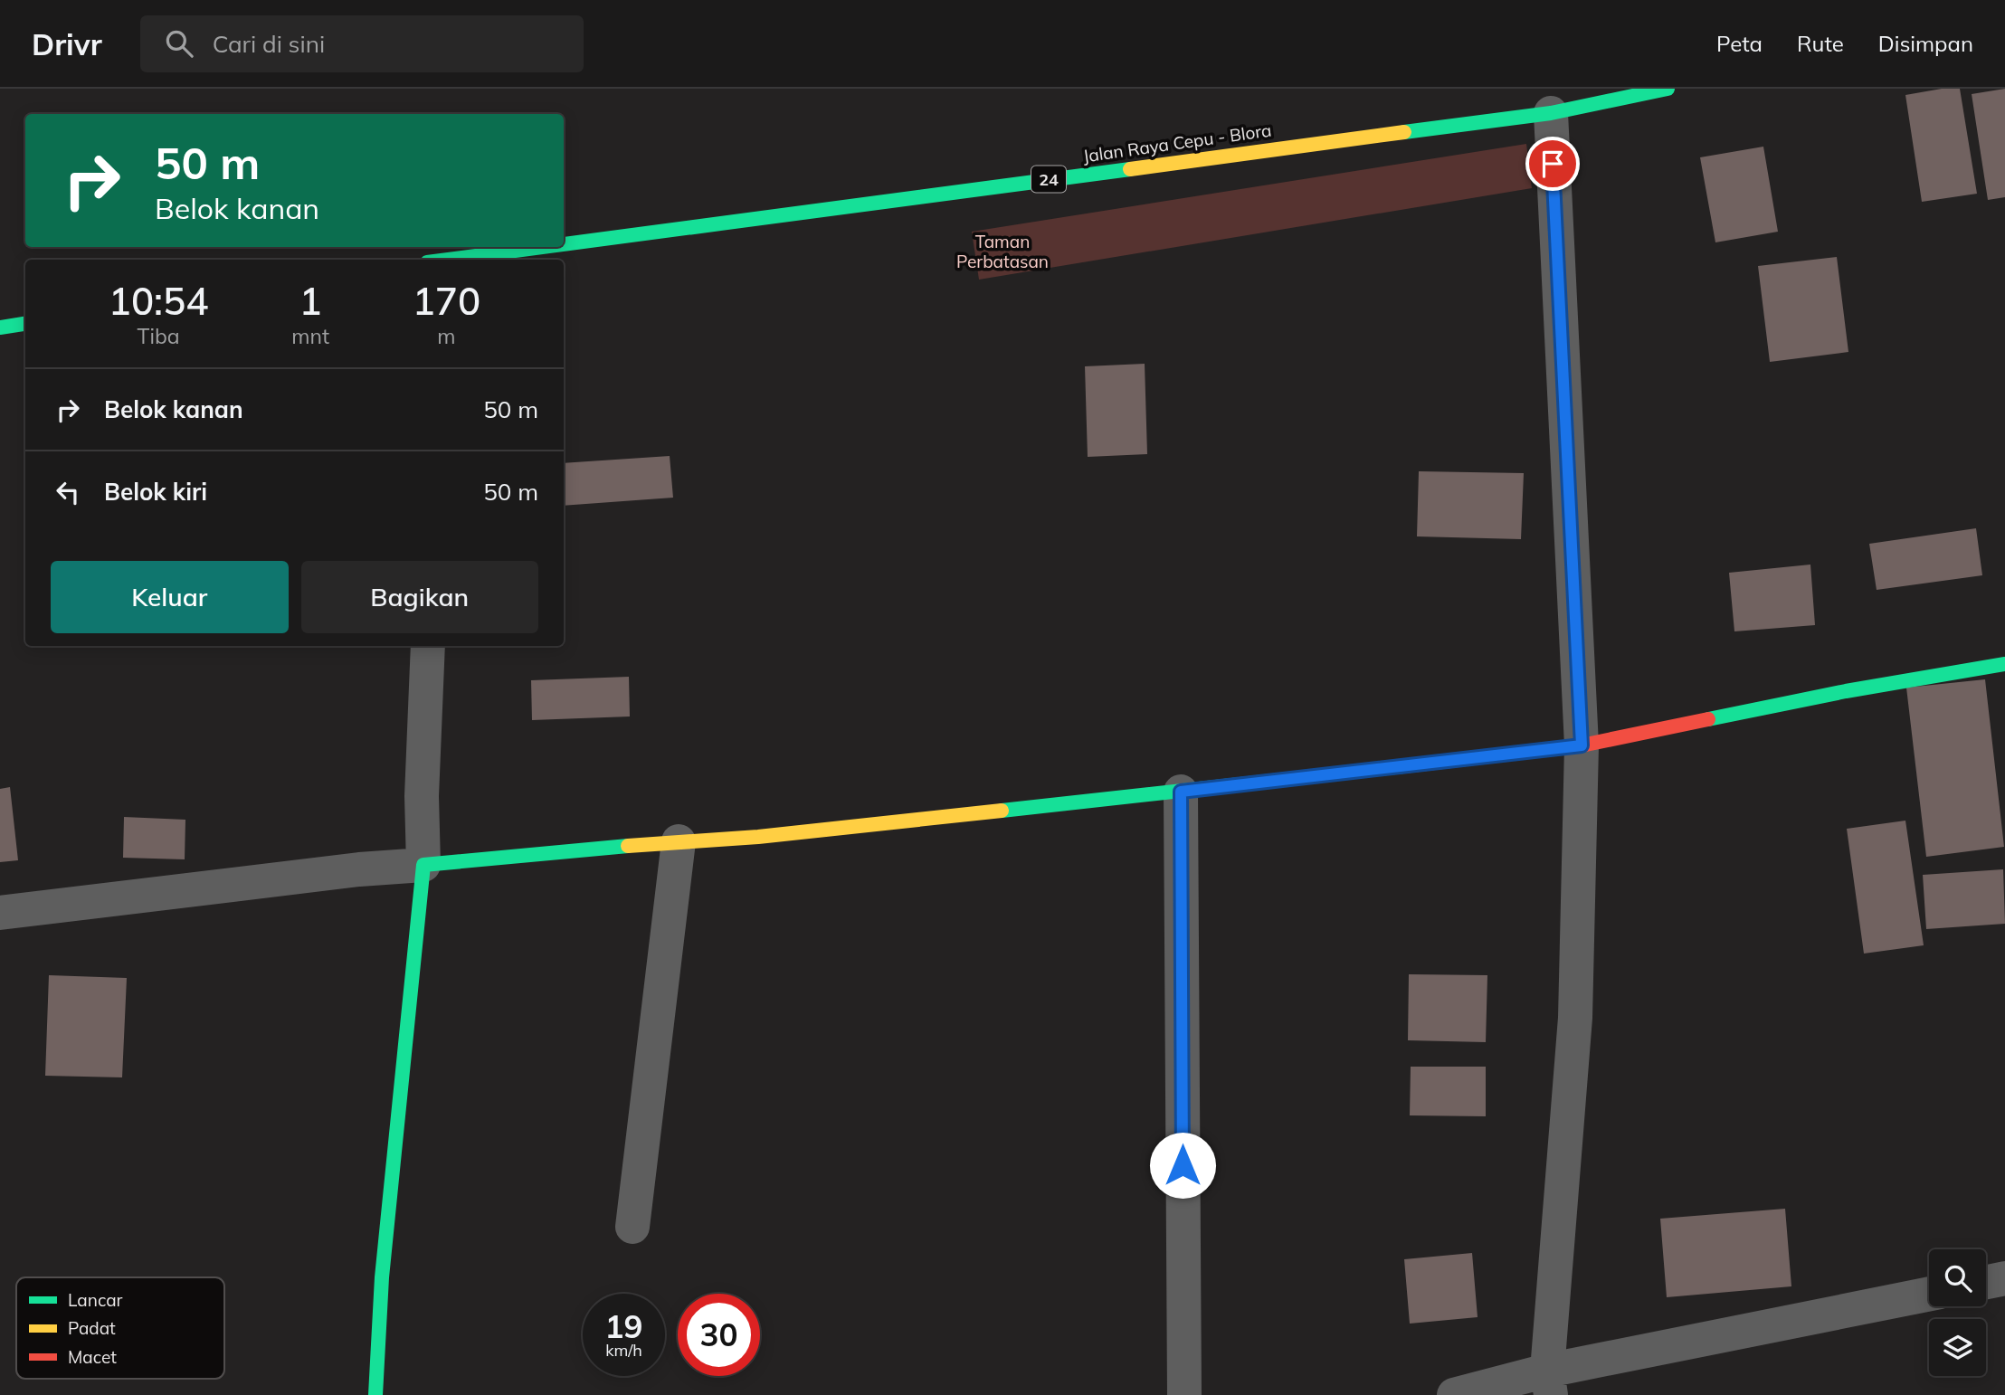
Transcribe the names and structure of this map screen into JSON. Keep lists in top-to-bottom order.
{
  "streets": {
    "main road": ["Jalan Raya Cepu - Blora", "24"]
  },
  "parks": ["Taman Perbatasan"],
  "legend": ["Lancar", "Padat", "Macet"],
  "page": {
    "header": "Drivr",
    "search": "Cari di sini",
    "nav": ["Peta", "Rute", "Disimpan"],
    "turn": ["50 m", "Belok kanan"],
    "eta": [
      "10:54",
      "Tiba",
      "1",
      "mnt",
      "170",
      "m"
    ],
    "list": [
      {
        "name": "Belok kanan",
        "value": "50 m"
      },
      {
        "name": "Belok kiri",
        "value": "50 m"
      }
    ],
    "buttons": ["Keluar", "Bagikan"],
    "speed": "19 km/h",
    "limit": "30"
  }
}
